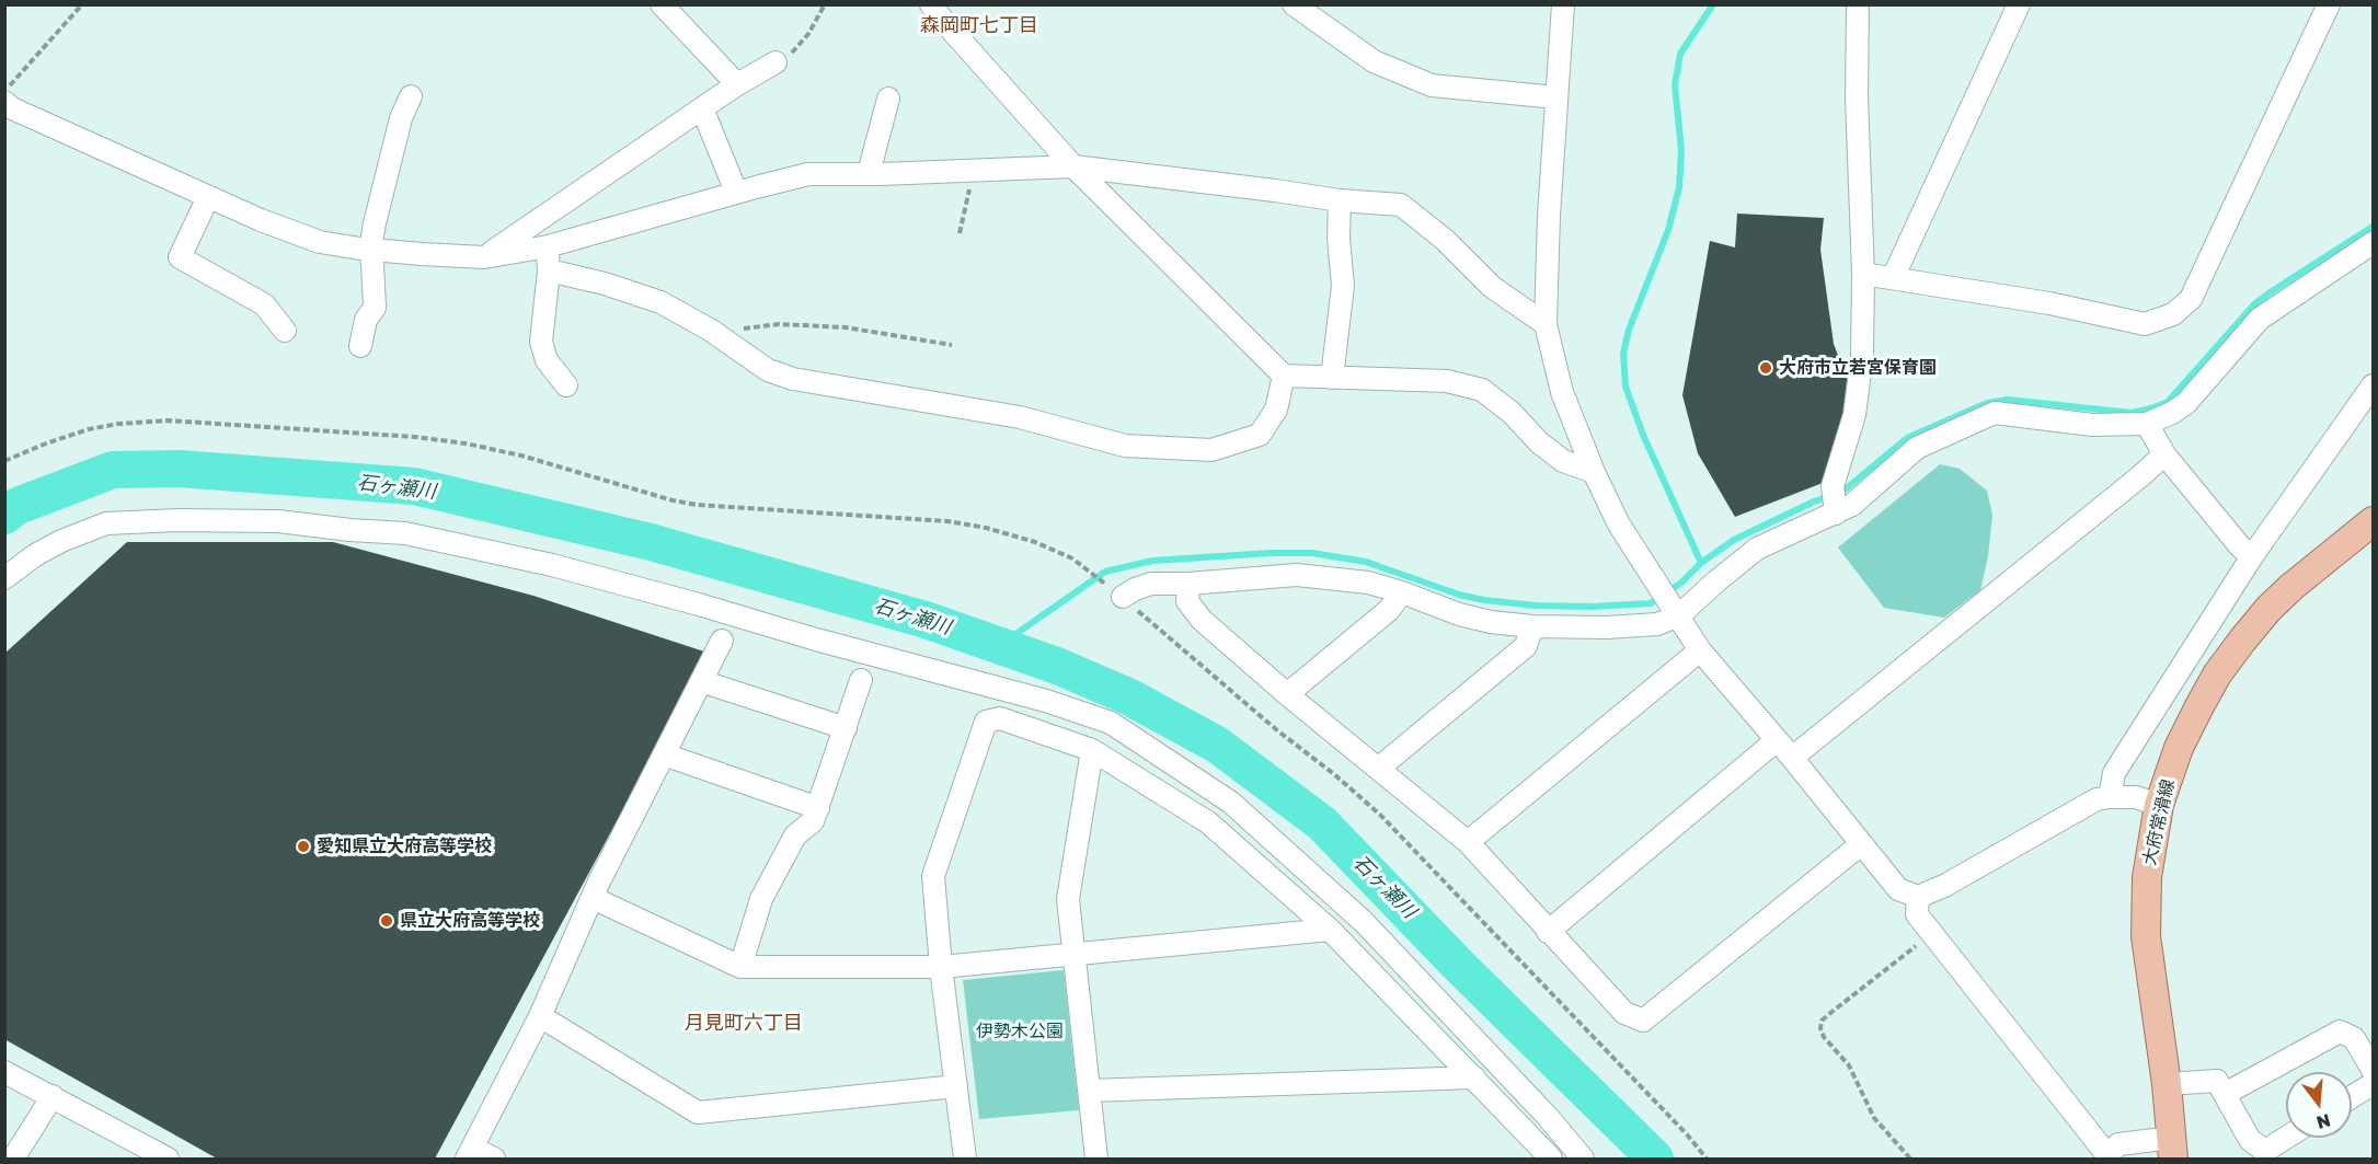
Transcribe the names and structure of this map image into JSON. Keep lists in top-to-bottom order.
{
  "streets": {
    "main road": ["大府常滑線"]
  },
  "districts": ["森岡町七丁目", "月見町六丁目"],
  "water": ["石ヶ瀬川"],
  "parks": ["伊勢木公園"],
  "places": ["大府市立若宮保育園", "愛知県立大府高等学校", "県立大府高等学校"],
  "north": "bottom"
}
